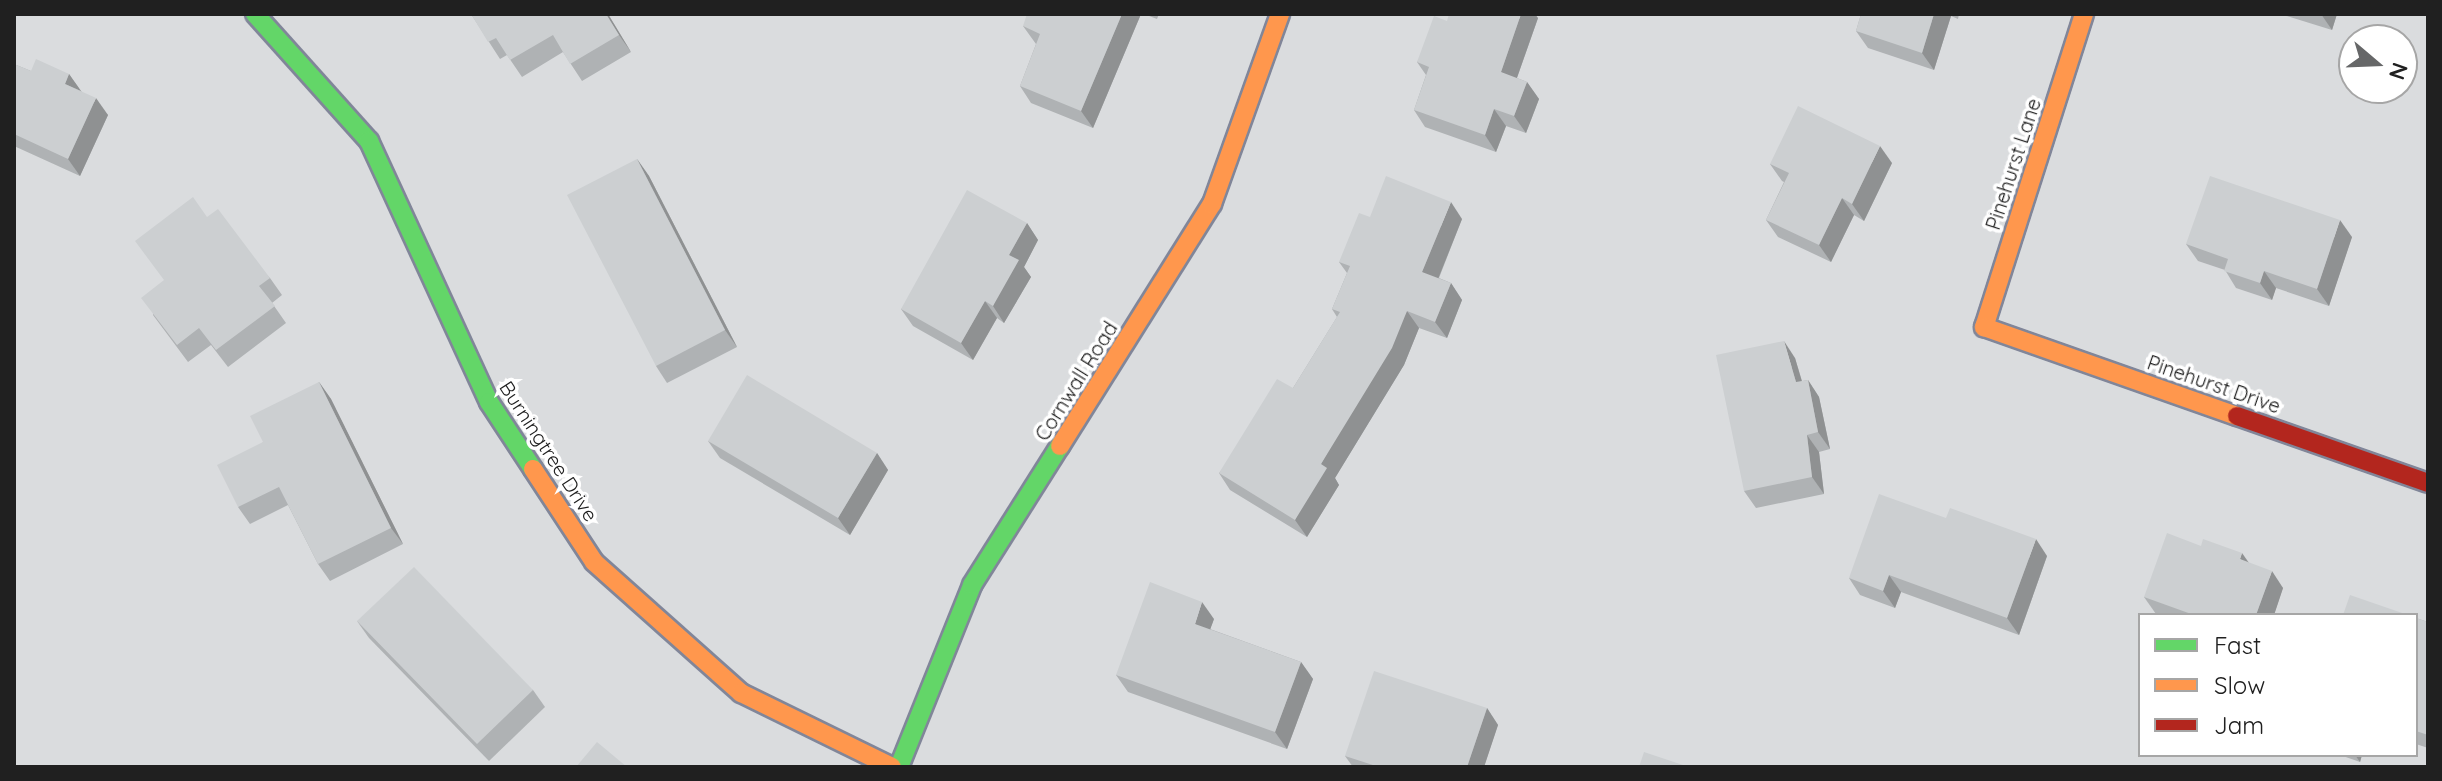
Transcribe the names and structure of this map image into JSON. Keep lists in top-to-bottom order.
{
  "streets": {
    "street": [
      "Pinehurst Lane",
      "Cornwall Road",
      "Pinehurst Drive",
      "Burningtree Drive"
    ]
  },
  "crossings": [
    ["Pinehurst Lane", "Pinehurst Drive"]
  ],
  "legend": ["Fast", "Slow", "Jam"],
  "north": "right"
}
